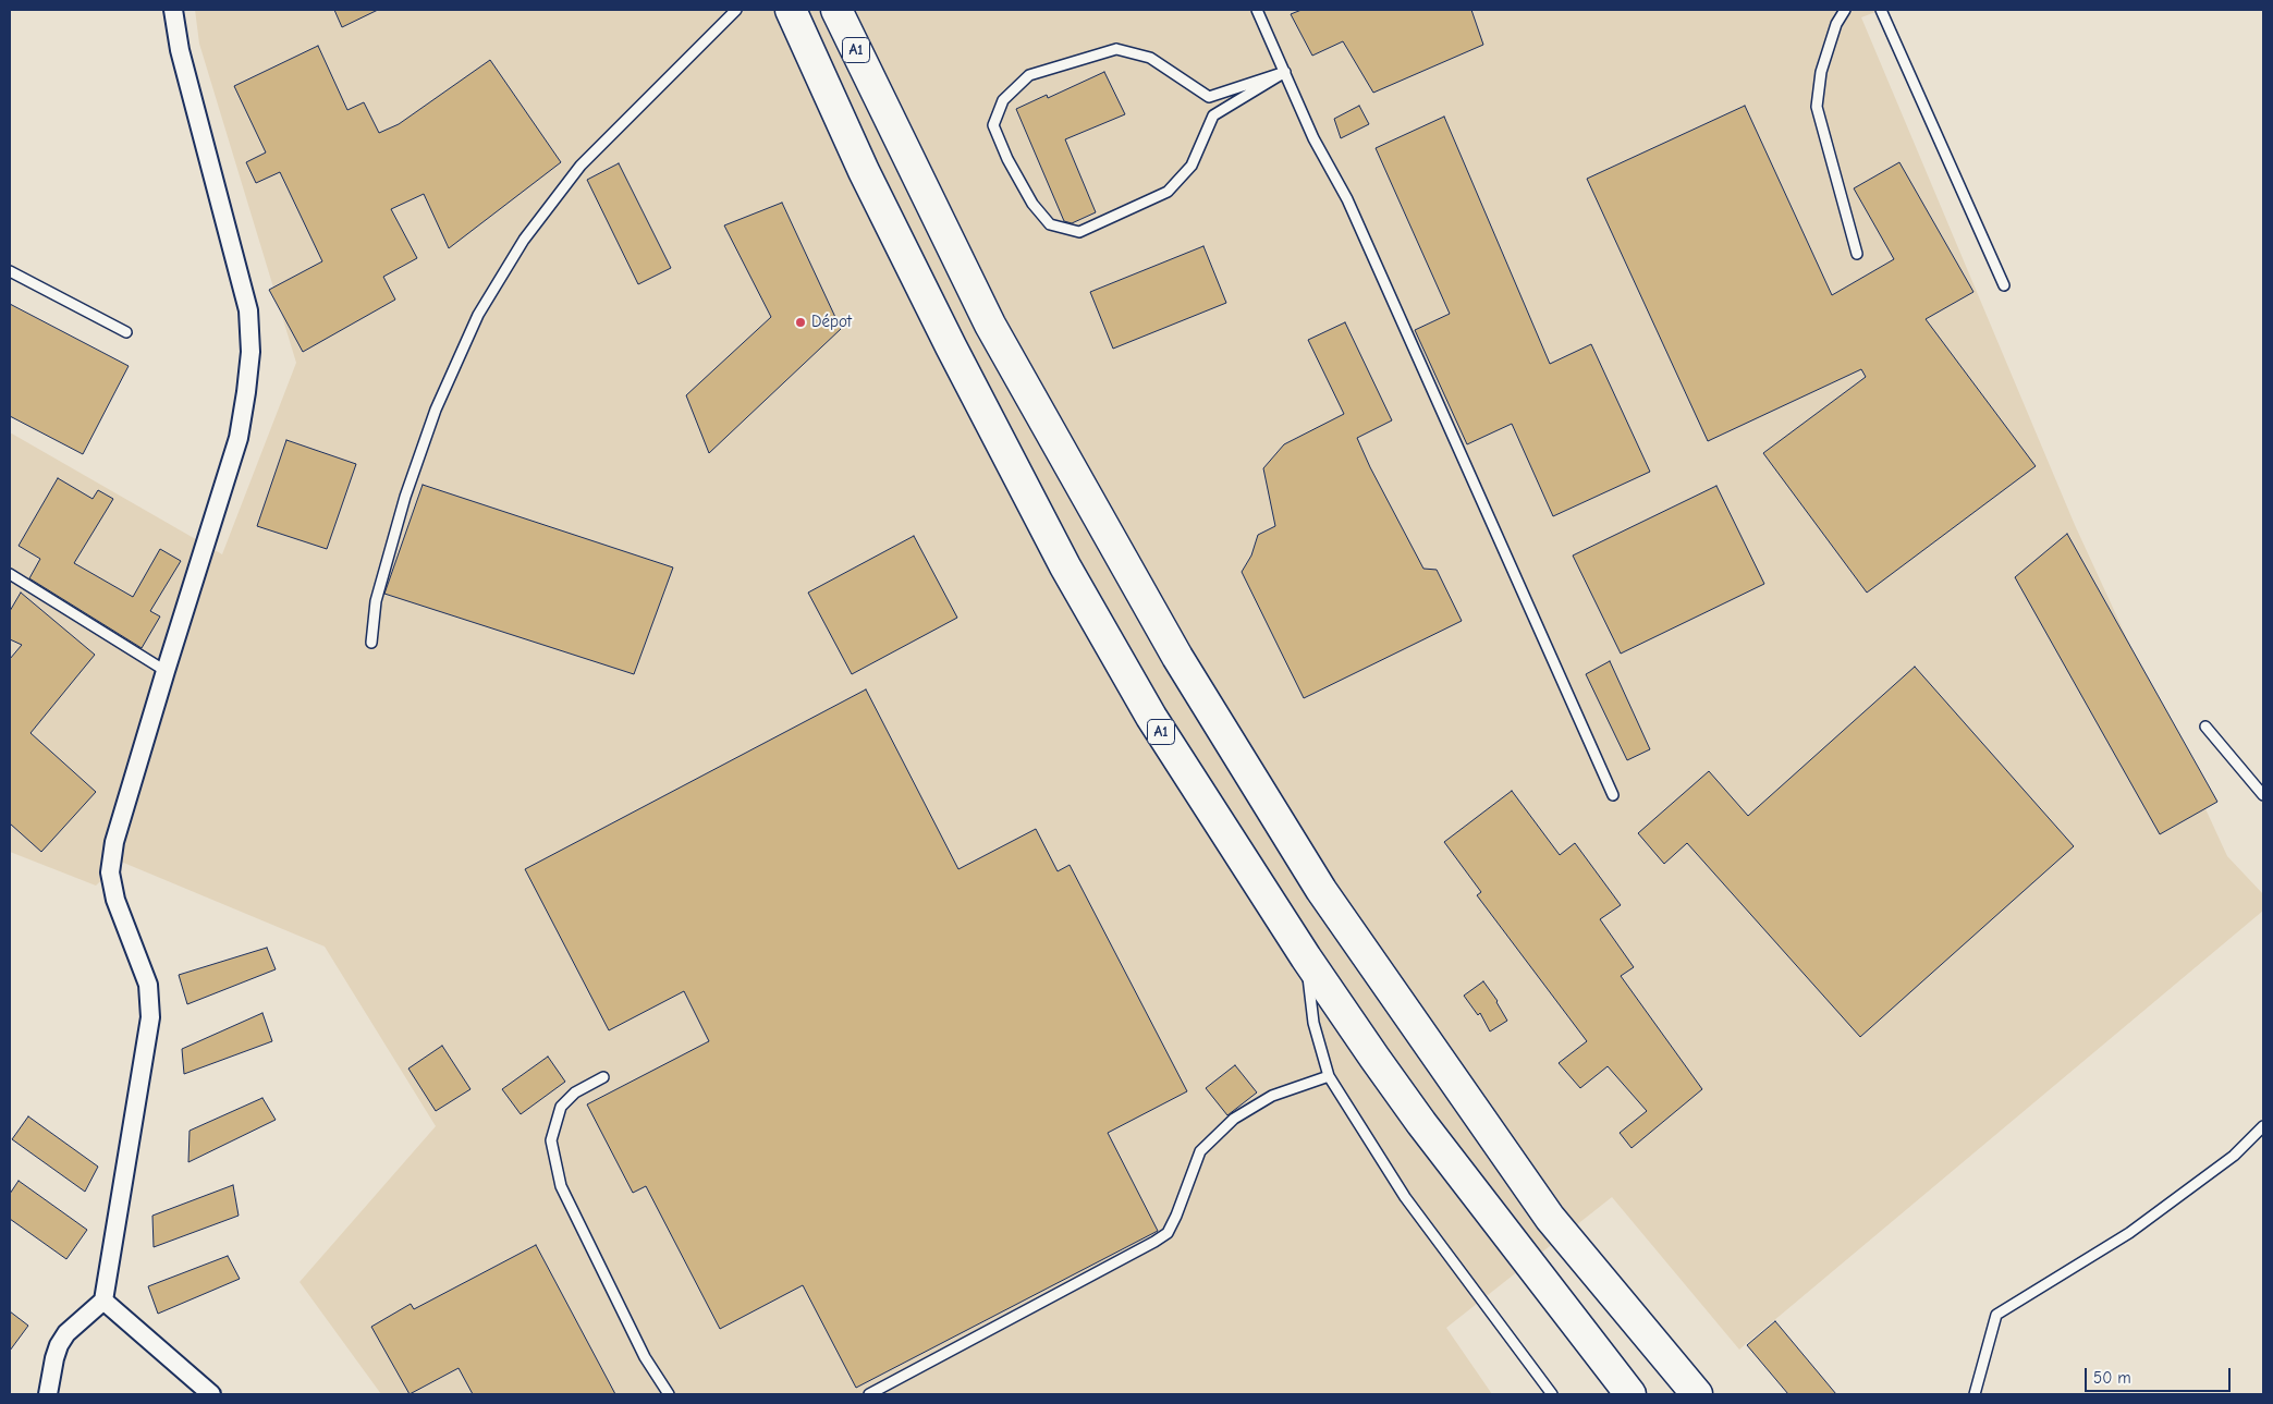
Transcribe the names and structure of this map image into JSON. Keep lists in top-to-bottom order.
{
  "streets": {
    "highway": ["A1"]
  },
  "places": ["Dépot"],
  "scale_bar": "50 m"
}
